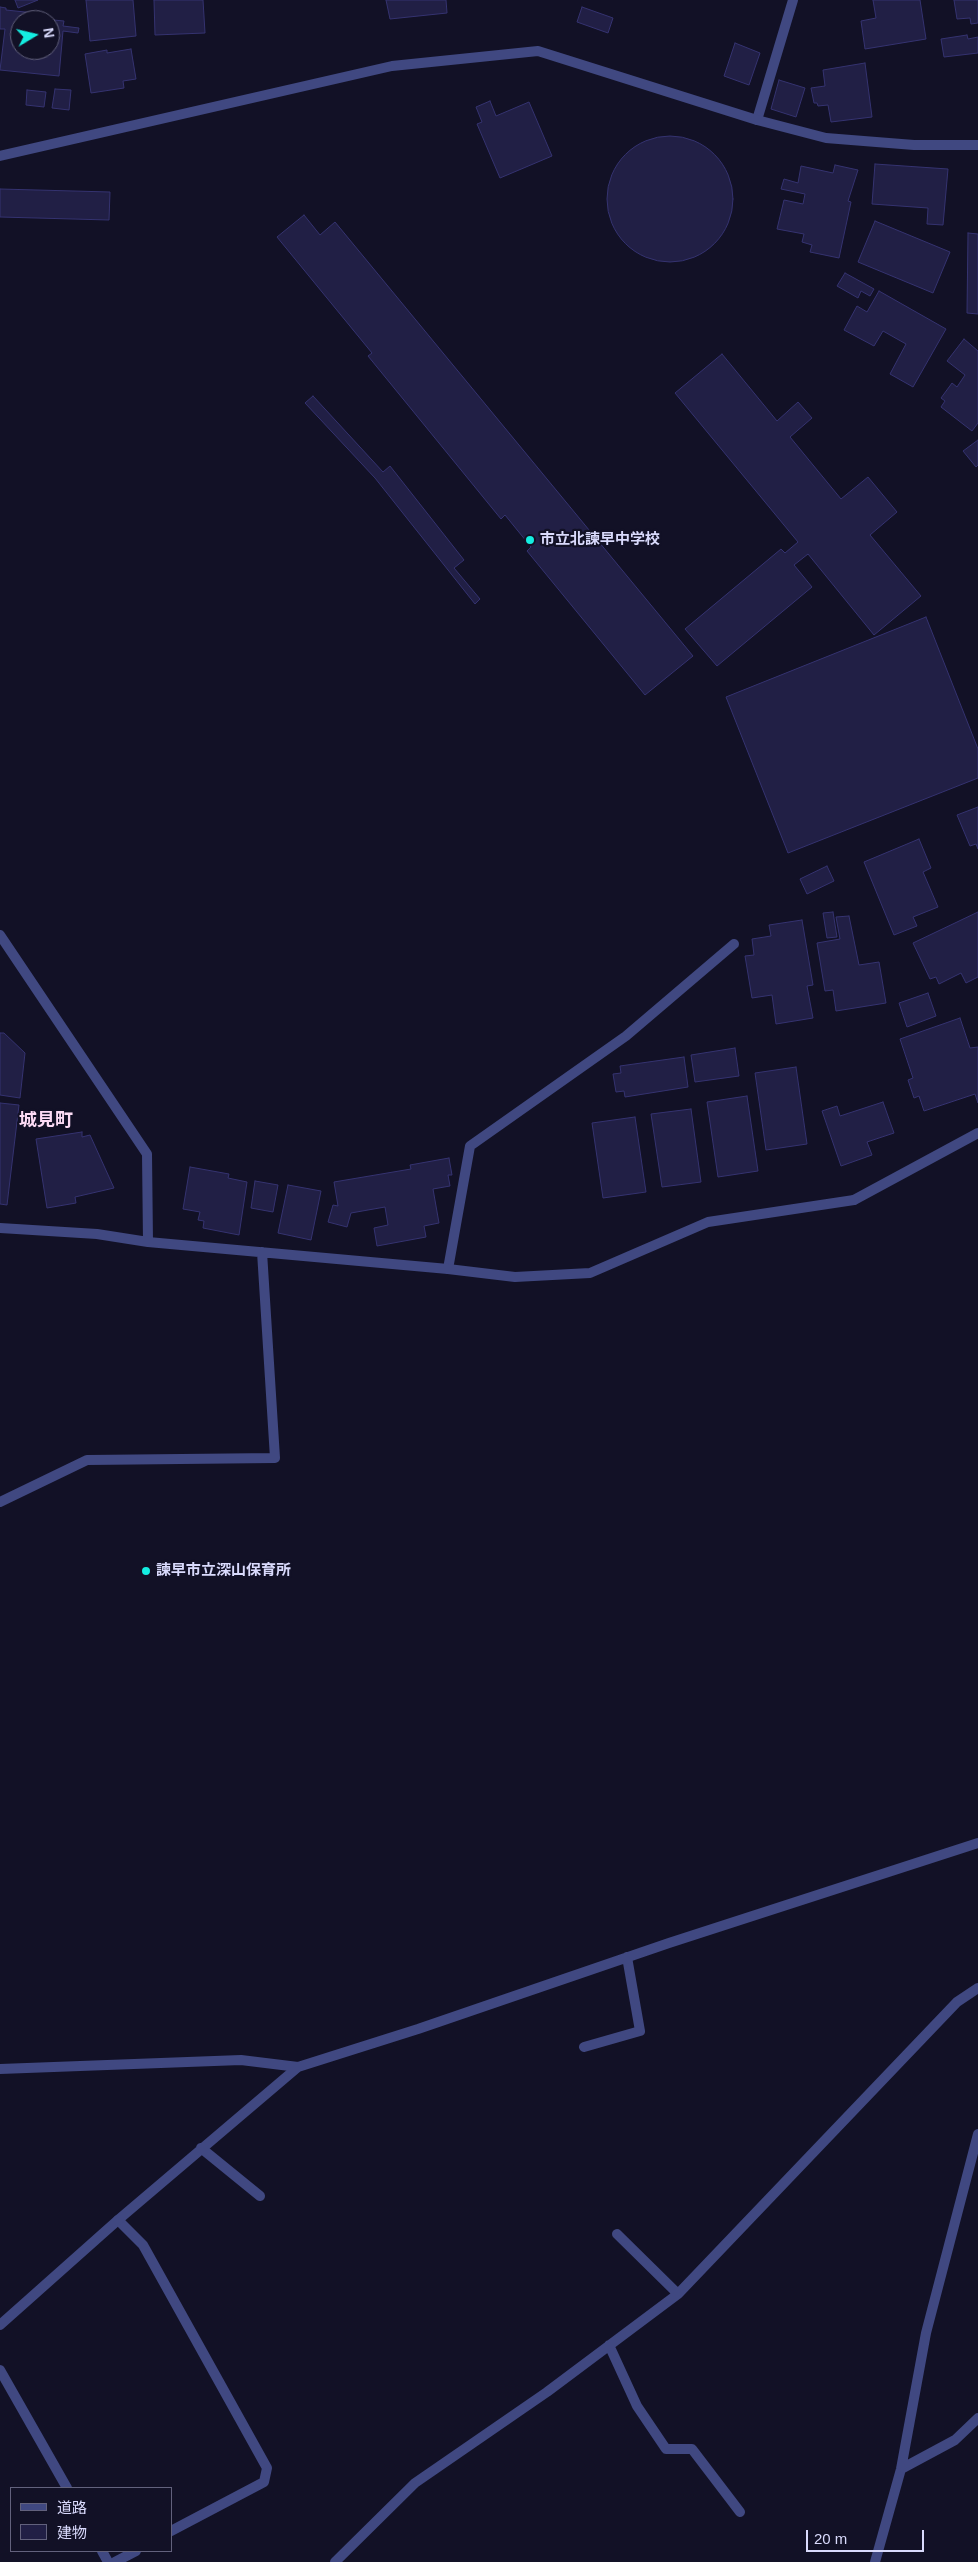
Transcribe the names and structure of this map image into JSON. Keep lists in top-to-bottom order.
{
  "districts": ["城見町"],
  "places": ["市立北諫早中学校", "諫早市立深山保育所"],
  "legend": ["道路", "建物"],
  "scale_bar": "20 m",
  "north": "right"
}
